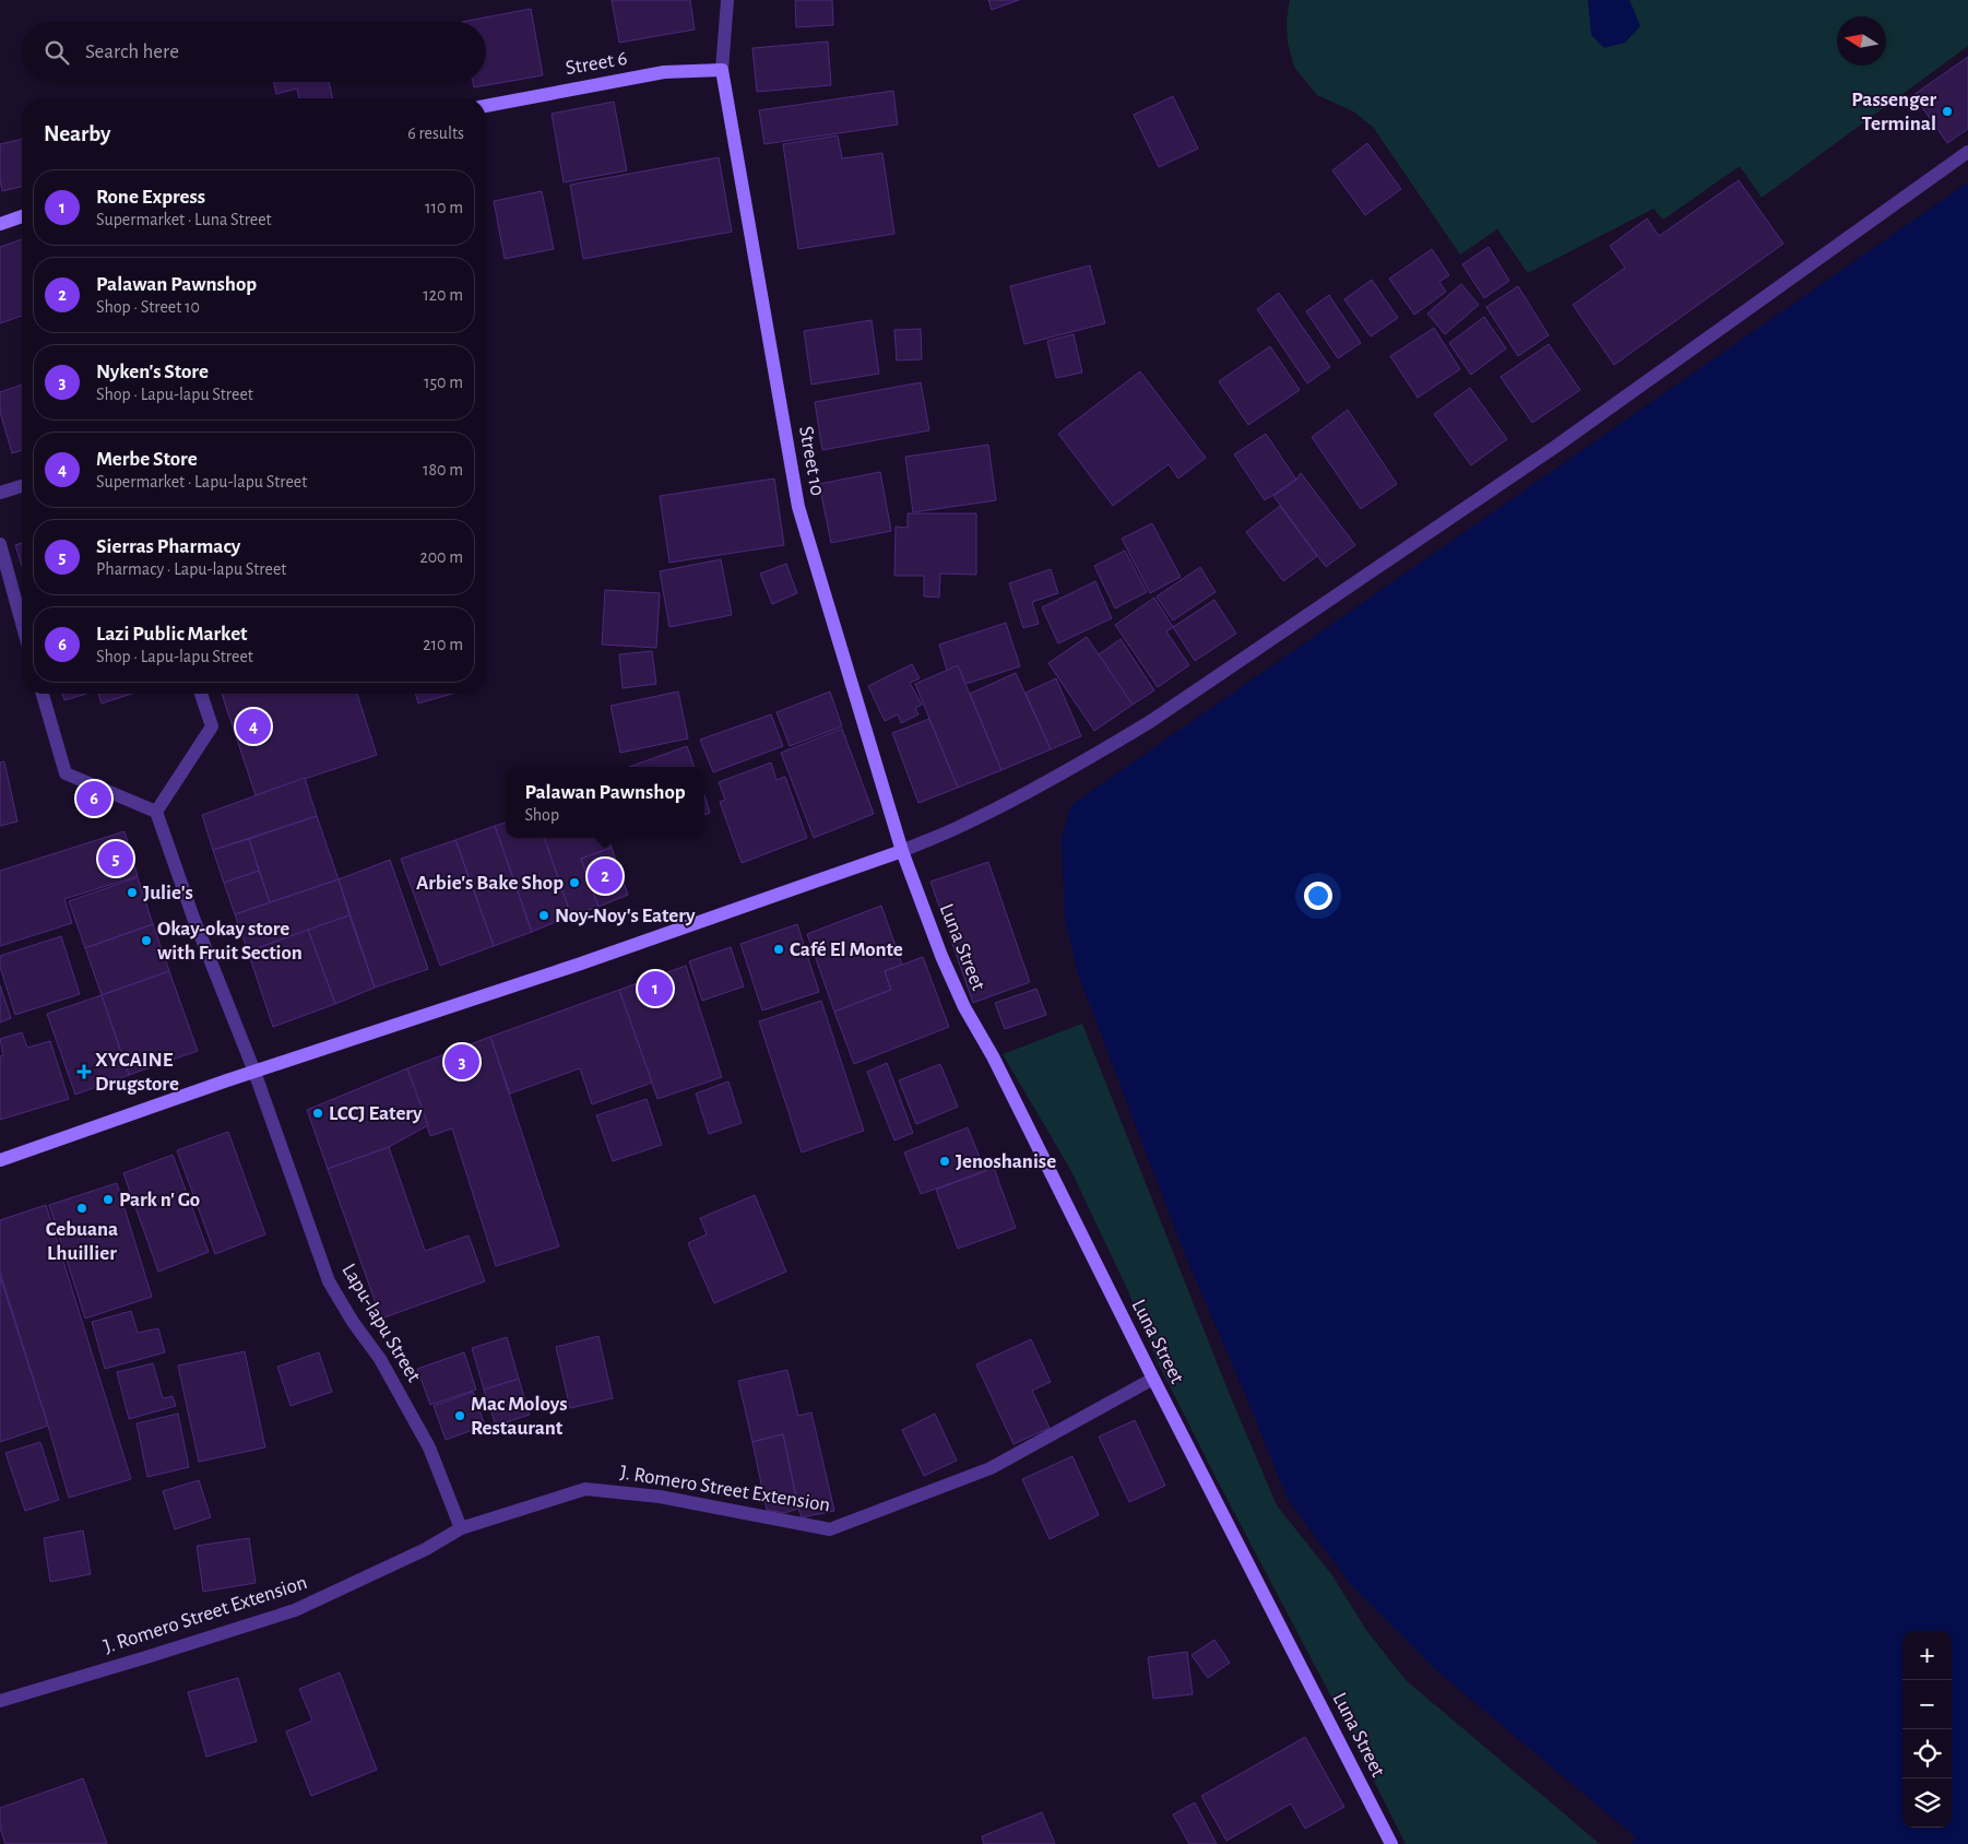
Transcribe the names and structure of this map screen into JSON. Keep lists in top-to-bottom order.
{
  "streets": {
    "street": [
      "Street 6",
      "Street 10",
      "Luna Street",
      "Lapu-lapu Street",
      "J. Romero Street Extension"
    ]
  },
  "crossings": [
    ["Street 6", "Street 10"],
    ["Street 10", "Luna Street"],
    ["Luna Street", "J. Romero Street Extension"],
    ["Lapu-lapu Street", "J. Romero Street Extension"]
  ],
  "places": {
    "other": [
      "Passenger Terminal",
      "Arbie's Bake Shop",
      "Julie's",
      "Noy-Noy's Eatery",
      "Okay-okay store with Fruit Section",
      "Café El Monte",
      "LCCJ Eatery",
      "Jenoshanise",
      "Park n' Go",
      "Cebuana Lhuillier",
      "Mac Moloys Restaurant"
    ],
    "health": ["XYCAINE Drugstore"]
  },
  "north": "left",
  "page": {
    "search": "Search here",
    "heading": ["Nearby", "6 results"],
    "list": [
      {
        "mark": "1",
        "name": "Rone Express",
        "note": "Supermarket · Luna Street",
        "value": "110 m"
      },
      {
        "mark": "2",
        "name": "Palawan Pawnshop",
        "note": "Shop · Street 10",
        "value": "120 m"
      },
      {
        "mark": "3",
        "name": "Nyken's Store",
        "note": "Shop · Lapu-lapu Street",
        "value": "150 m"
      },
      {
        "mark": "4",
        "name": "Merbe Store",
        "note": "Supermarket · Lapu-lapu Street",
        "value": "180 m"
      },
      {
        "mark": "5",
        "name": "Sierras Pharmacy",
        "note": "Pharmacy · Lapu-lapu Street",
        "value": "200 m"
      },
      {
        "mark": "6",
        "name": "Lazi Public Market",
        "note": "Shop · Lapu-lapu Street",
        "value": "210 m"
      }
    ],
    "pins": [
      "4",
      "6",
      "5",
      "2",
      "1",
      "3"
    ],
    "popup": ["Palawan Pawnshop", "Shop"],
    "map_buttons": ["+", "−"]
  }
}
